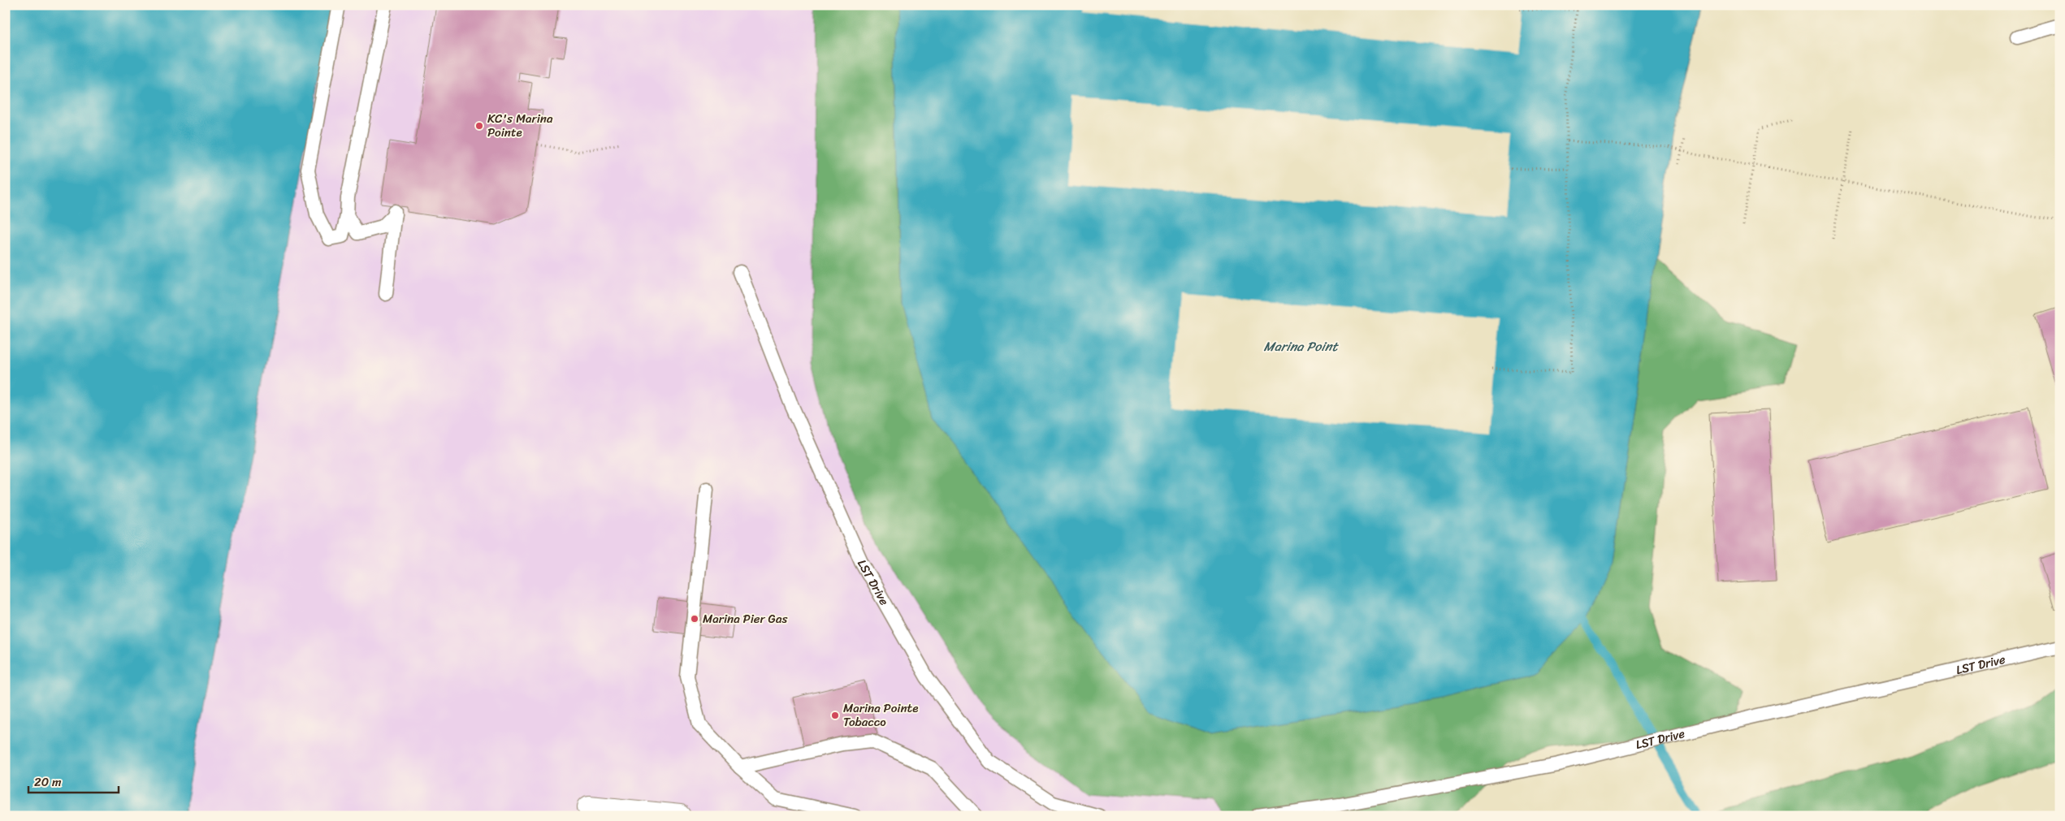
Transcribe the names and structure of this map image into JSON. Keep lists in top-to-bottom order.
{
  "streets": {
    "lane": ["LST Drive"]
  },
  "water": ["Marina Point"],
  "places": ["KC's Marina Pointe", "Marina Pier Gas", "Marina Pointe Tobacco"],
  "scale_bar": "20 m"
}
